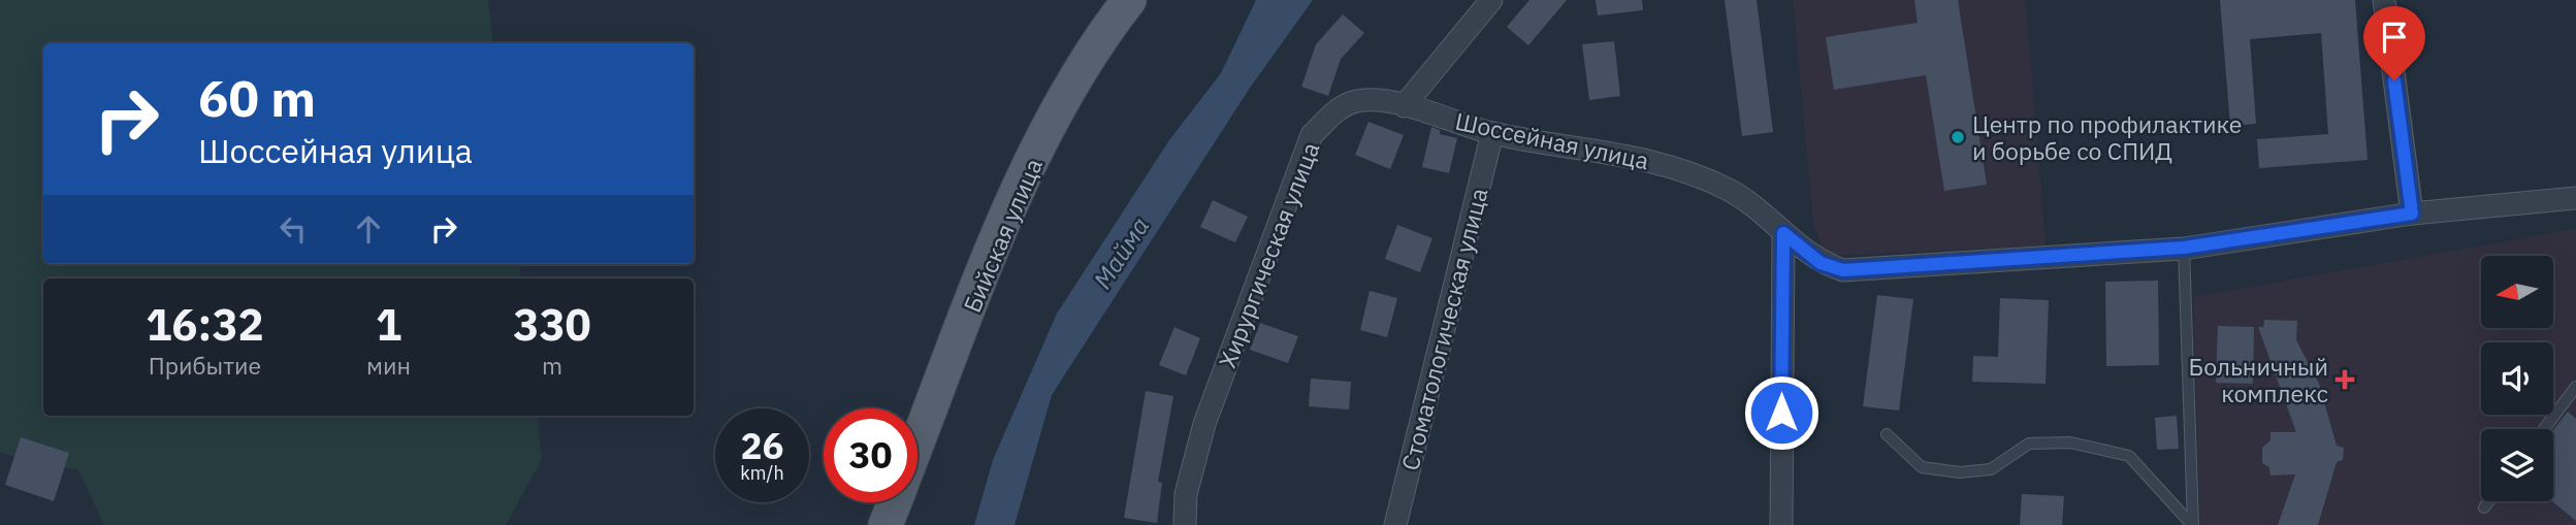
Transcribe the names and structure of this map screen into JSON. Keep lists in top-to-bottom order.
{
  "streets": {
    "main road": ["Бийская улица"],
    "street": ["Шоссейная улица", "Хирургическая улица", "Стоматологическая улица"]
  },
  "crossings": [
    ["Шоссейная улица", "Хирургическая улица"],
    ["Шоссейная улица", "Стоматологическая улица"]
  ],
  "water": ["Майма"],
  "places": {
    "other": ["Центр по профилактике и борьбе со СПИД"],
    "health": ["Больничный комплекс"]
  },
  "north": "left",
  "page": {
    "turn": ["60 m", "Шоссейная улица"],
    "eta": [
      "16:32",
      "Прибытие",
      "1",
      "мин",
      "330",
      "m"
    ],
    "speed": "26 km/h",
    "limit": "30"
  }
}
